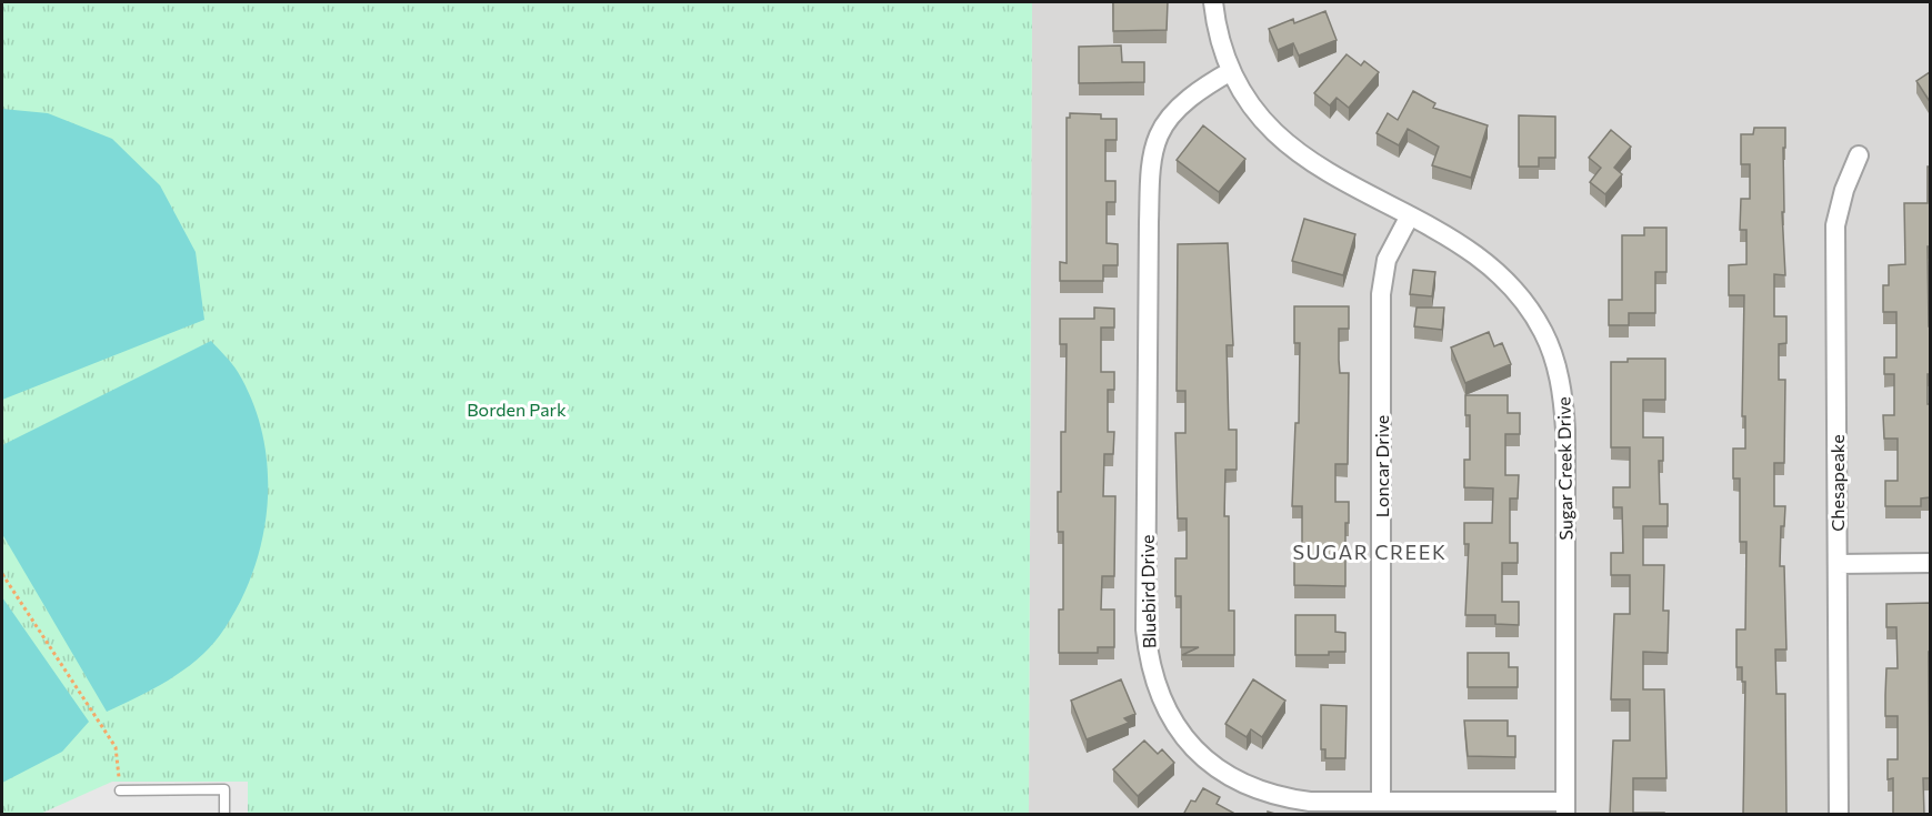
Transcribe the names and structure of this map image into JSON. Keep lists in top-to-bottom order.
{
  "streets": {
    "street": [
      "Loncar Drive",
      "Sugar Creek Drive",
      "Chesapeake",
      "Bluebird Drive"
    ]
  },
  "crossings": [
    ["Loncar Drive", "Sugar Creek Drive"],
    ["Loncar Drive", "Bluebird Drive"],
    ["Sugar Creek Drive", "Bluebird Drive"]
  ],
  "districts": ["SUGAR CREEK"],
  "parks": ["Borden Park"]
}
